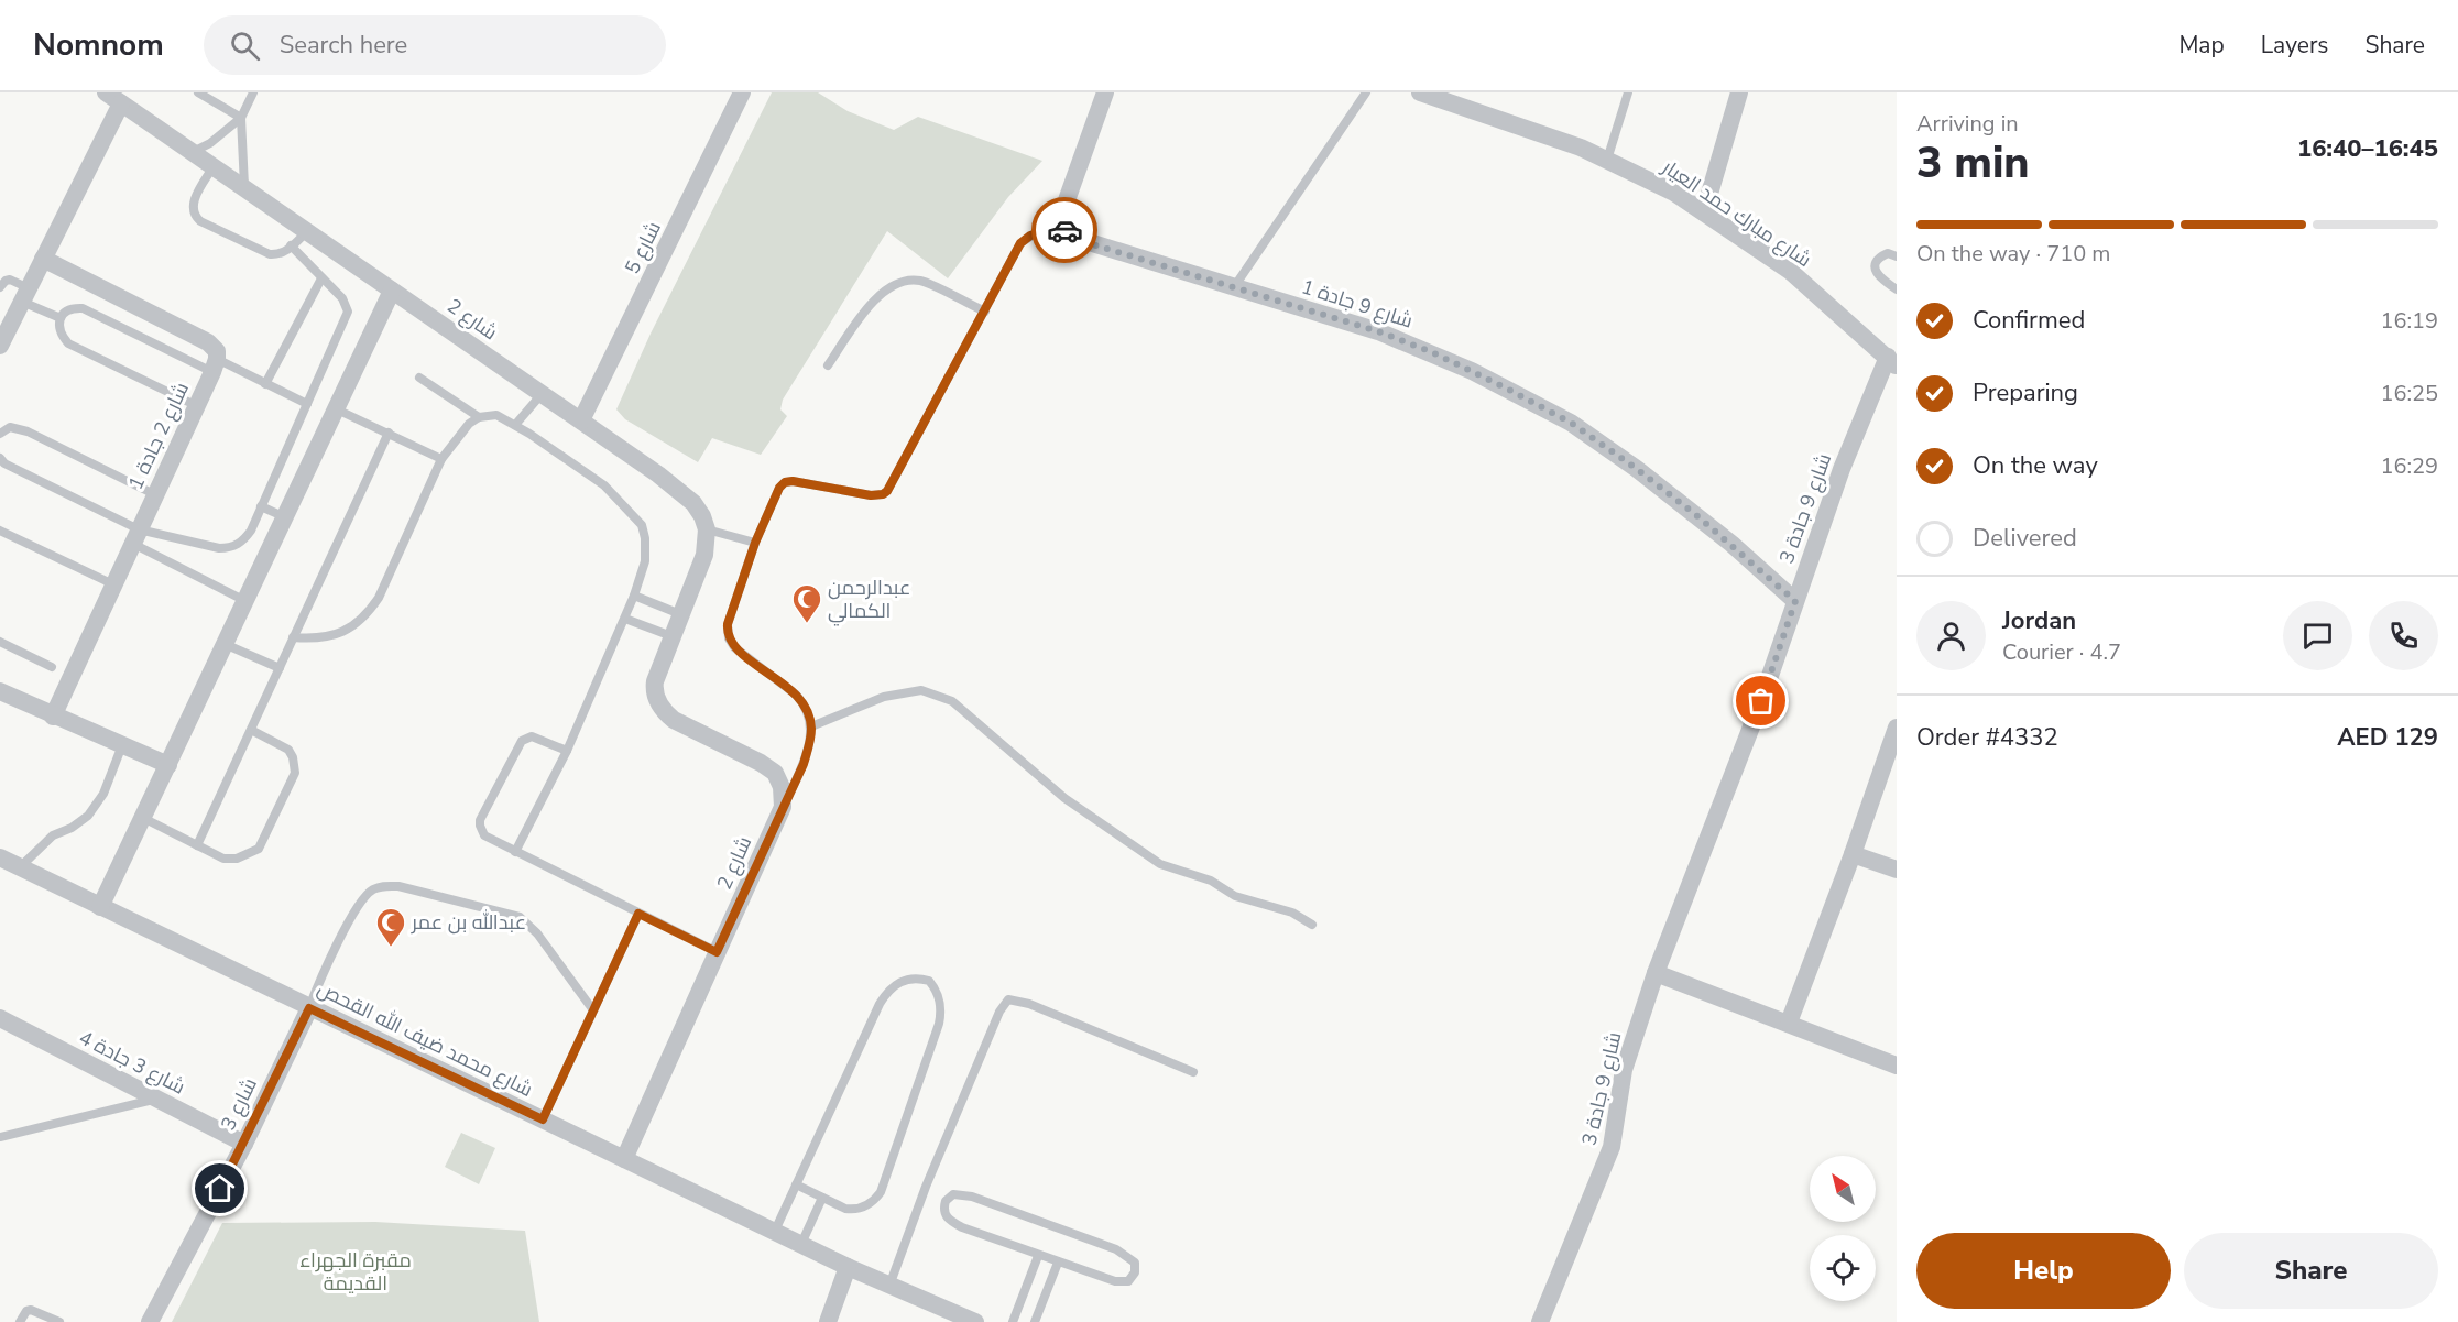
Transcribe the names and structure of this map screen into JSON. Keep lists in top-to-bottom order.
{
  "streets": {
    "street": [
      "شارع مبارك حمد العيار",
      "شارع 5",
      "شارع 9 جادة 1",
      "شارع 2",
      "شارع 2 جادة 1",
      "شارع 9 جادة 3",
      "شارع محمد ضيف الله القحص",
      "شارع 3 جادة 4",
      "شارع 3"
    ]
  },
  "crossings": [
    ["شارع مبارك حمد العيار", "شارع 9 جادة 3"],
    ["شارع 5", "شارع 2"],
    ["شارع 9 جادة 1", "شارع 9 جادة 3"],
    ["شارع 2", "شارع محمد ضيف الله القحص"],
    ["شارع محمد ضيف الله القحص", "شارع 3"],
    ["شارع 3 جادة 4", "شارع 3"]
  ],
  "parks": ["مقبرة الجهراء القديمة"],
  "places": {
    "mosque": ["عبدالرحمن الكمالي", "عبدالله بن عمر"]
  },
  "north": "top left",
  "page": {
    "header": "Nomnom",
    "search": "Search here",
    "nav": ["Map", "Layers", "Share"],
    "heading": ["3 min", "Arriving in", "16:40–16:45"],
    "panel": [
      "Jordan",
      "Courier · 4.7",
      "Order #4332",
      "AED 129"
    ],
    "bar": "On the way · 710 m",
    "list": [
      ["Confirmed", "16:19"],
      ["Preparing", "16:25"],
      ["On the way", "16:29"],
      "Delivered"
    ],
    "buttons": ["Help", "Share"]
  }
}
